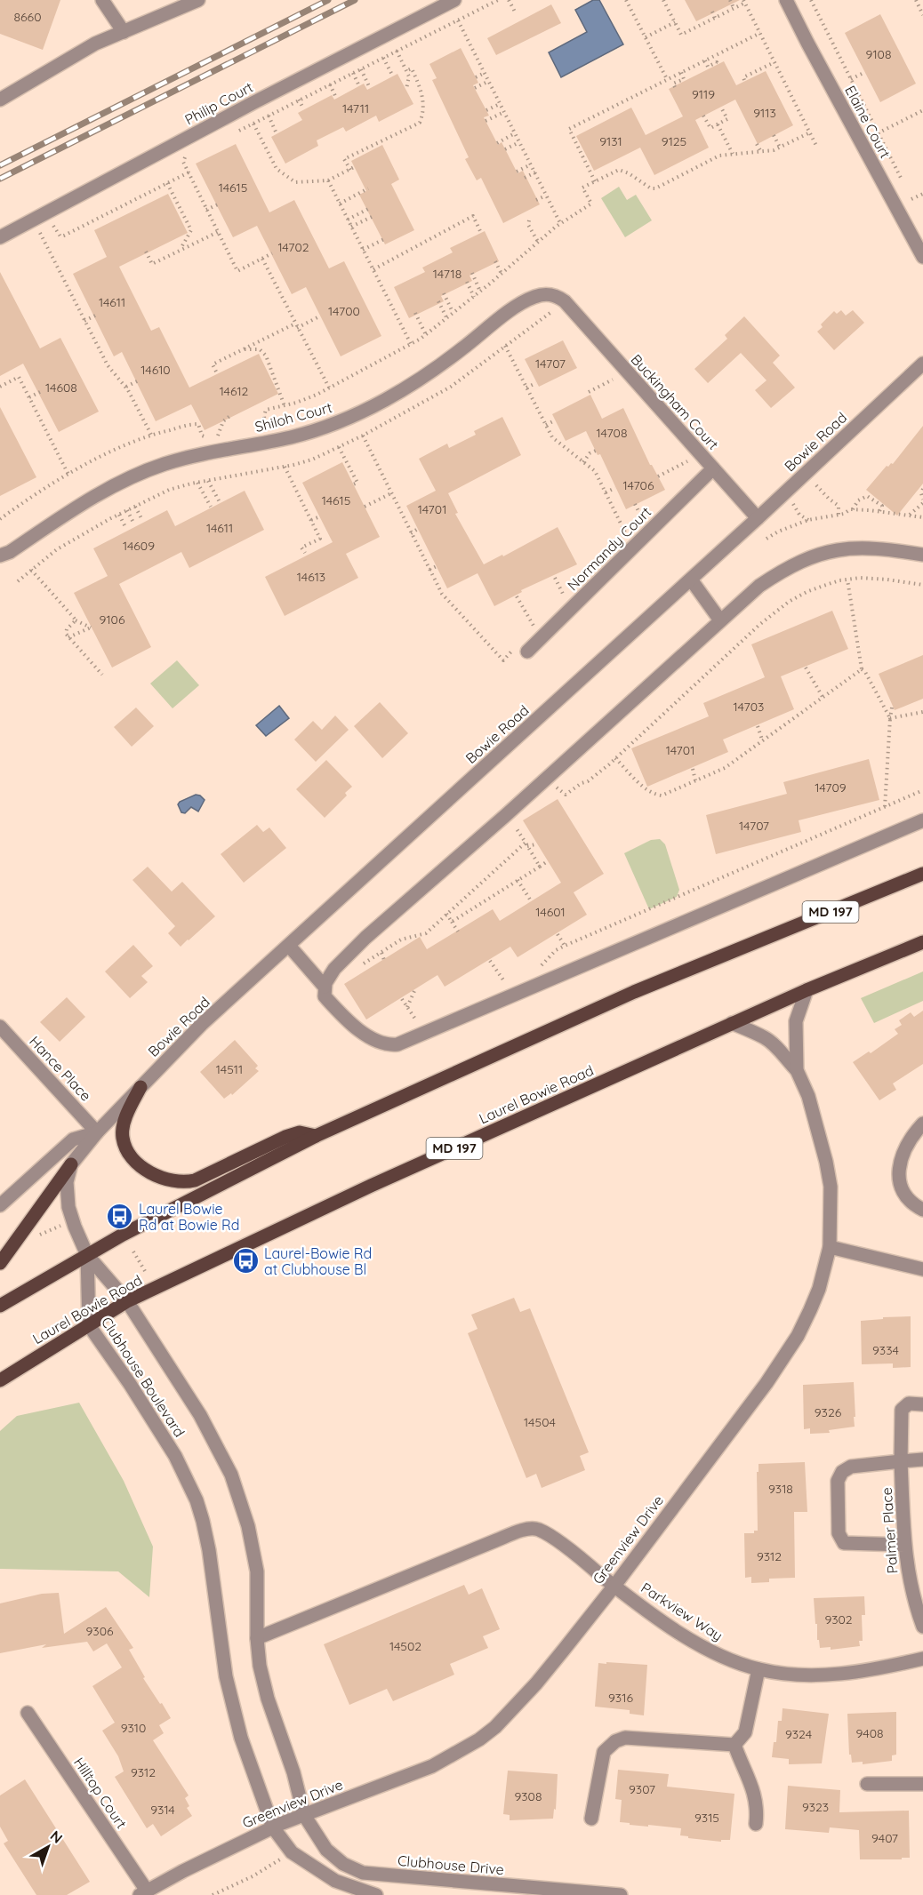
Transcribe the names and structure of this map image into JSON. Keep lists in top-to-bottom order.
{
  "streets": {
    "main road": ["MD 197", "Laurel Bowie Road"],
    "street": [
      "Philip Court",
      "Elaine Court",
      "Buckingham Court",
      "Shiloh Court",
      "Bowie Road",
      "Normandy Court",
      "Hance Place",
      "Clubhouse Boulevard",
      "Palmer Place",
      "Greenview Drive",
      "Parkview Way",
      "Hilltop Court",
      "Clubhouse Drive"
    ]
  },
  "crossings": [
    ["Buckingham Court", "Shiloh Court"],
    ["Buckingham Court", "Bowie Road"],
    ["Buckingham Court", "Normandy Court"],
    ["Bowie Road", "Hance Place"],
    ["MD 197", "Clubhouse Boulevard"],
    ["Laurel Bowie Road", "Clubhouse Boulevard"],
    ["Laurel Bowie Road", "Greenview Drive"],
    ["Clubhouse Boulevard", "Greenview Drive"],
    ["Clubhouse Boulevard", "Parkview Way"],
    ["Clubhouse Boulevard", "Clubhouse Drive"],
    ["Greenview Drive", "Parkview Way"],
    ["Greenview Drive", "Hilltop Court"],
    ["Greenview Drive", "Clubhouse Drive"]
  ],
  "places": {
    "bus stop": ["Laurel Bowie Rd at Bowie Rd", "Laurel-Bowie Rd at Clubhouse Bl"]
  },
  "house_numbers": [
    "8660",
    "9108",
    "9119",
    "14711",
    "9113",
    "9131",
    "9125",
    "14615",
    "14702",
    "14718",
    "14611",
    "14700",
    "14707",
    "14610",
    "14608",
    "14612",
    "14708",
    "14706",
    "14615",
    "14701",
    "14611",
    "14609",
    "14613",
    "9106",
    "14703",
    "14701",
    "14709",
    "14707",
    "14601",
    "14511",
    "9334",
    "9326",
    "14504",
    "9318",
    "9312",
    "9302",
    "9306",
    "14502",
    "9316",
    "9310",
    "9408",
    "9324",
    "9312",
    "9307",
    "9308",
    "9323",
    "9314",
    "9315",
    "9407"
  ],
  "north": "top right"
}
